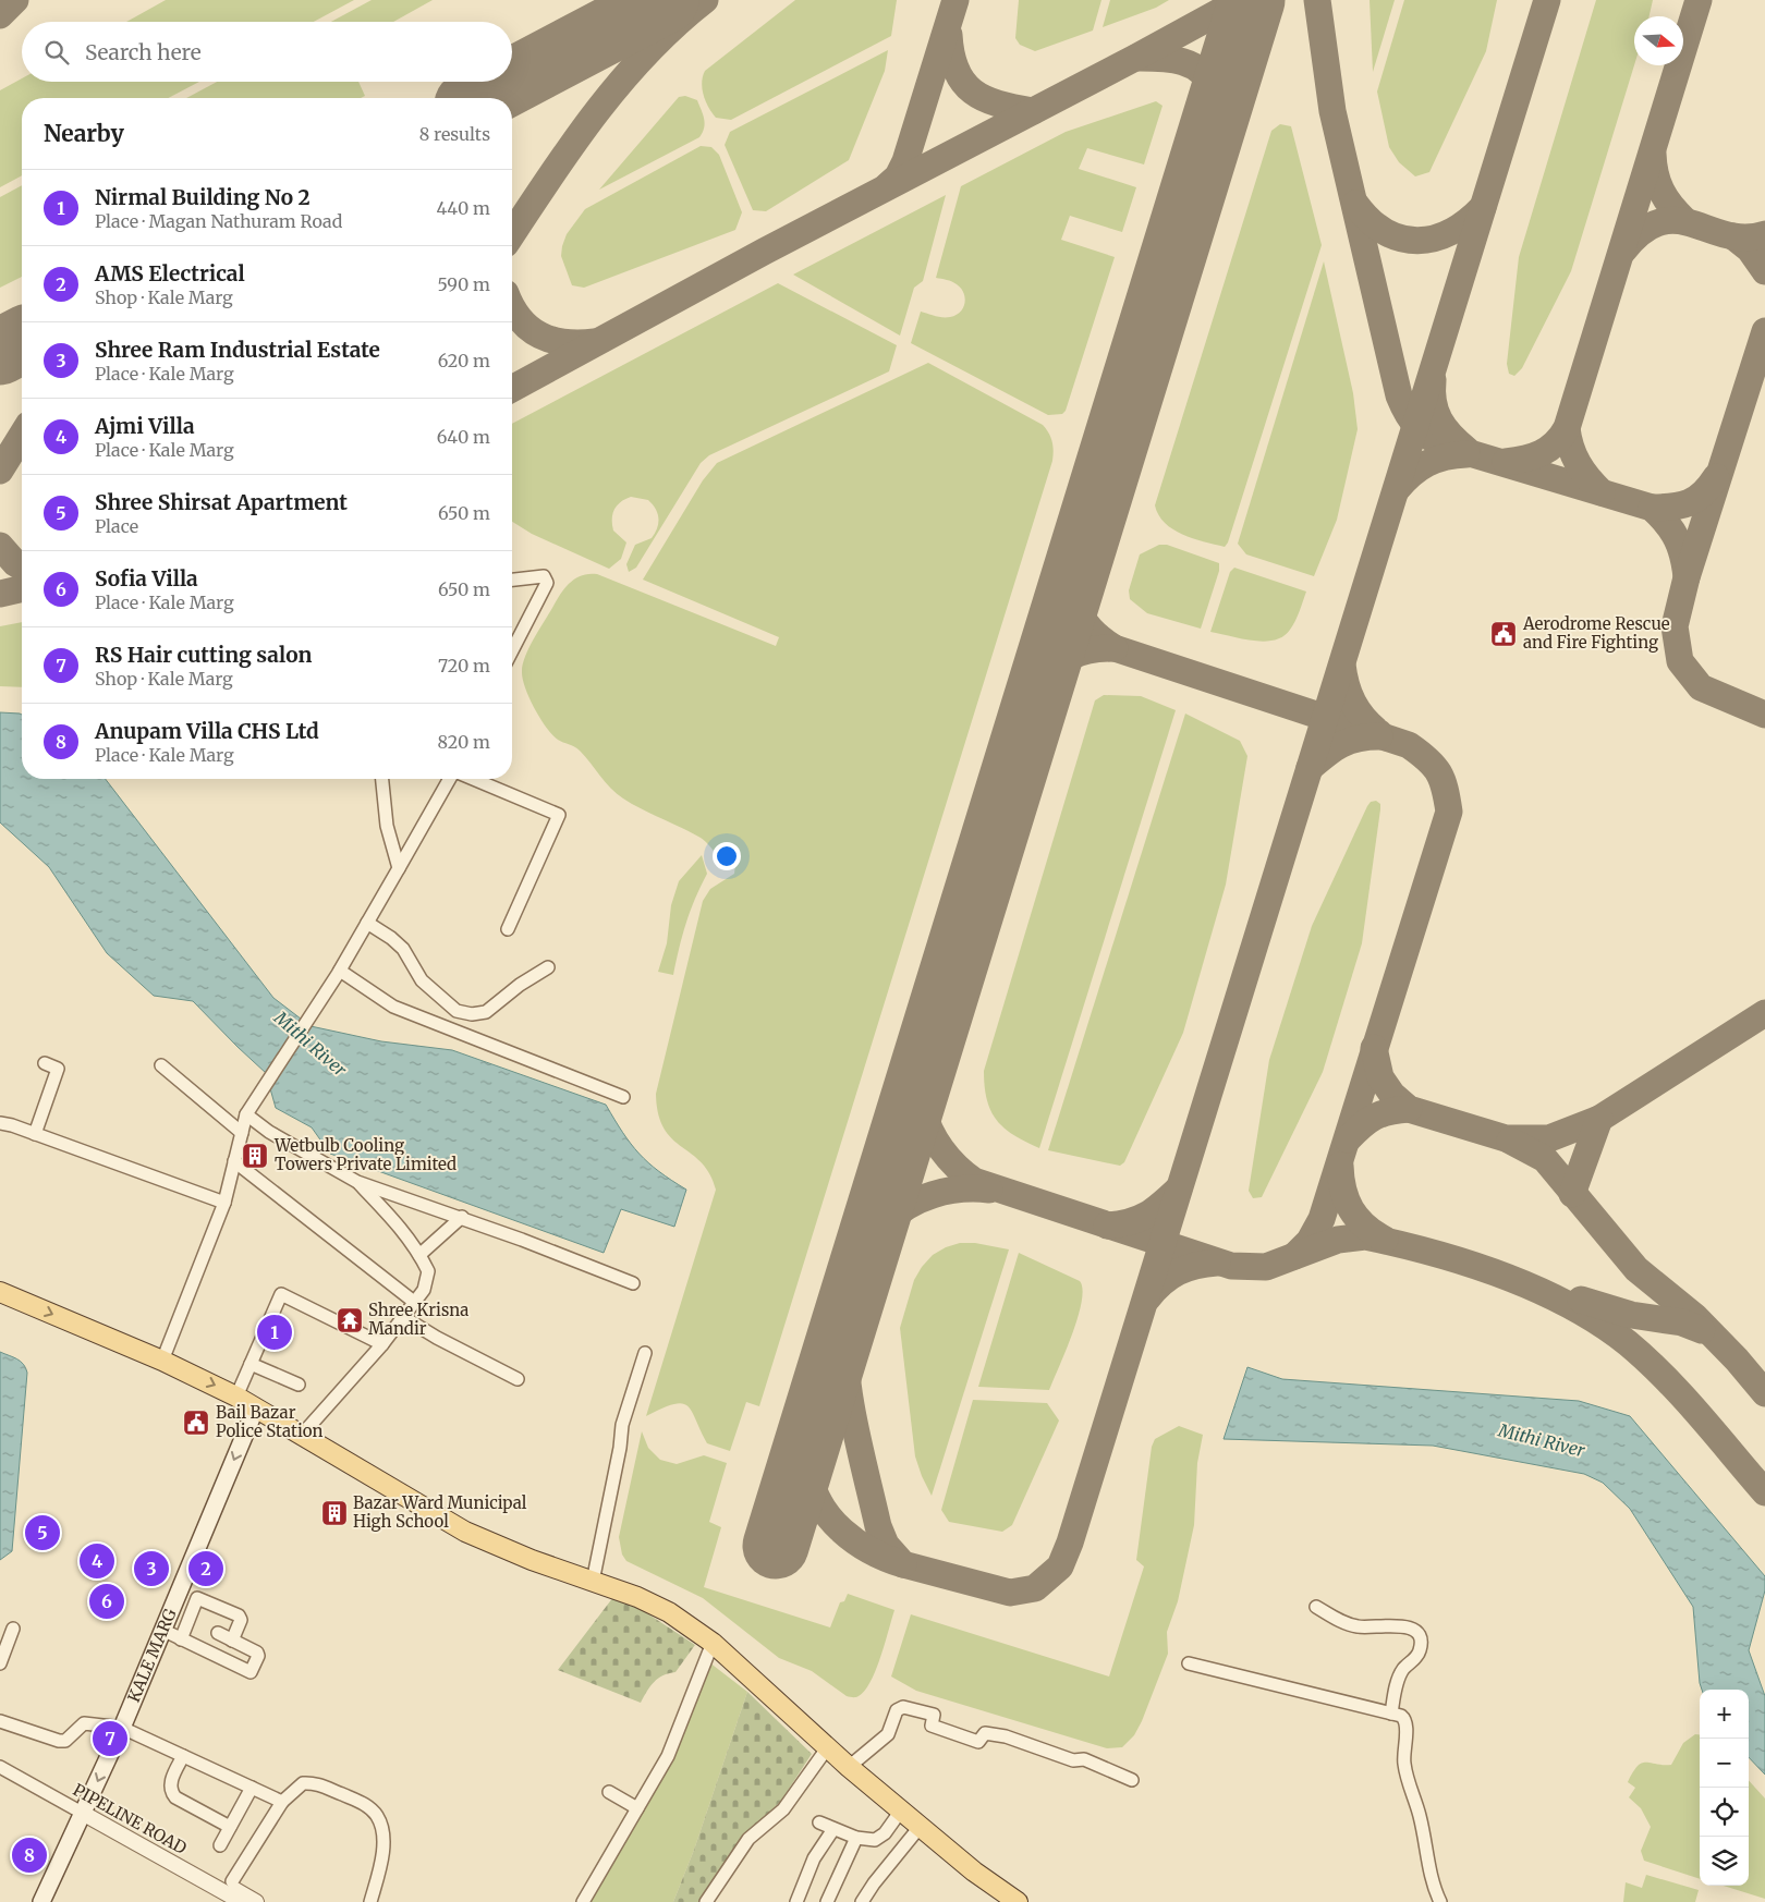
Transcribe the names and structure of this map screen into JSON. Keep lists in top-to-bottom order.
{
  "streets": {
    "main road": ["KALE MARG"],
    "street": ["PIPELINE ROAD"]
  },
  "crossings": [
    ["KALE MARG", "PIPELINE ROAD"]
  ],
  "one_way": ["KALE MARG"],
  "water": ["Mithi River"],
  "places": {
    "public building": ["Aerodrome Rescue and Fire Fighting", "Bail Bazar Police Station"],
    "building": ["Wetbulb Cooling Towers Private Limited", "Bazar Ward Municipal High School"],
    "temple": ["Shree Krisna Mandir"]
  },
  "north": "right",
  "page": {
    "search": "Search here",
    "heading": ["Nearby", "8 results"],
    "list": [
      {
        "mark": "1",
        "name": "Nirmal Building No 2",
        "note": "Place · Magan Nathuram Road",
        "value": "440 m"
      },
      {
        "mark": "2",
        "name": "AMS Electrical",
        "note": "Shop · Kale Marg",
        "value": "590 m"
      },
      {
        "mark": "3",
        "name": "Shree Ram Industrial Estate",
        "note": "Place · Kale Marg",
        "value": "620 m"
      },
      {
        "mark": "4",
        "name": "Ajmi Villa",
        "note": "Place · Kale Marg",
        "value": "640 m"
      },
      {
        "mark": "5",
        "name": "Shree Shirsat Apartment",
        "note": "Place",
        "value": "650 m"
      },
      {
        "mark": "6",
        "name": "Sofia Villa",
        "note": "Place · Kale Marg",
        "value": "650 m"
      },
      {
        "mark": "7",
        "name": "RS Hair cutting salon",
        "note": "Shop · Kale Marg",
        "value": "720 m"
      },
      {
        "mark": "8",
        "name": "Anupam Villa CHS Ltd",
        "note": "Place · Kale Marg",
        "value": "820 m"
      }
    ],
    "pins": [
      "1",
      "5",
      "4",
      "2",
      "3",
      "6",
      "7",
      "8"
    ],
    "map_buttons": ["+", "−"]
  }
}
